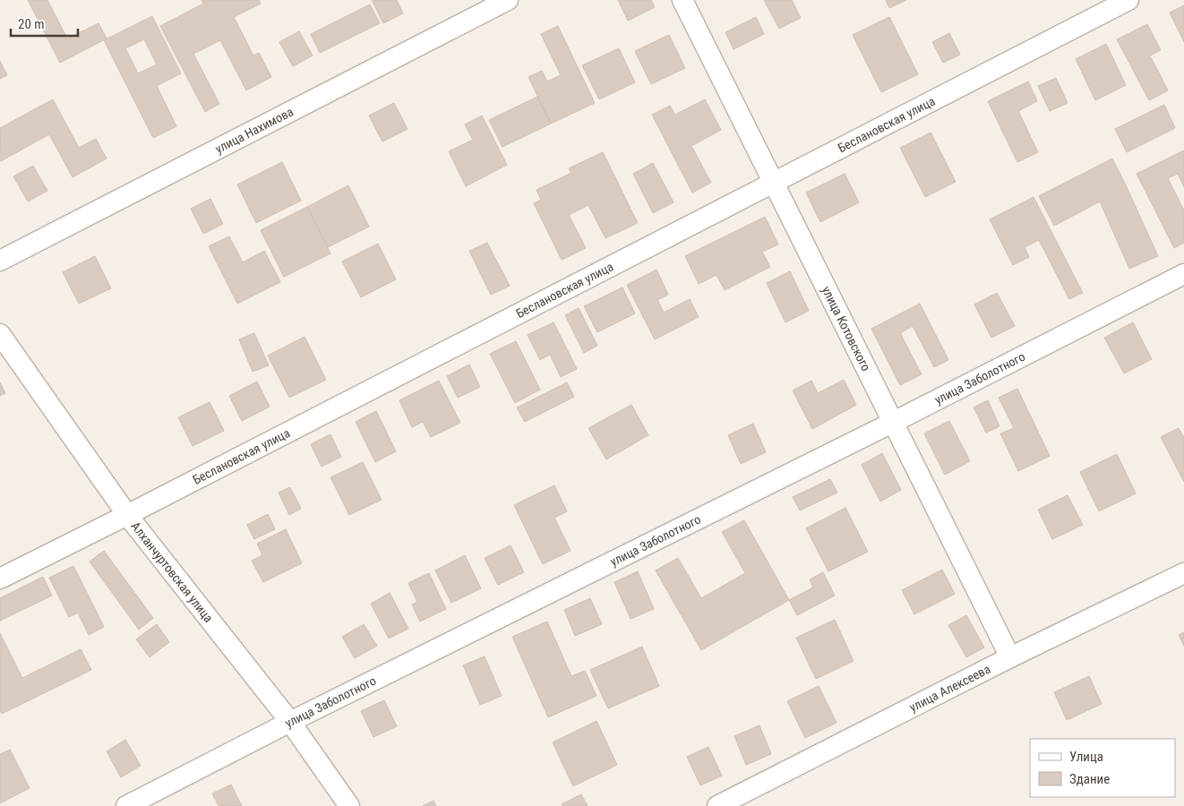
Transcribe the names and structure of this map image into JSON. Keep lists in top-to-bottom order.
{
  "streets": {
    "street": [
      "Беслановская улица",
      "улица Нахимова",
      "улица Котовского",
      "улица Заболотного",
      "Алханчуртовская улица",
      "улица Алексеева"
    ]
  },
  "crossings": [
    ["Беслановская улица", "улица Котовского"],
    ["Беслановская улица", "Алханчуртовская улица"],
    ["улица Котовского", "улица Заболотного"],
    ["улица Котовского", "улица Алексеева"],
    ["улица Заболотного", "Алханчуртовская улица"]
  ],
  "legend": ["Улица", "Здание"],
  "scale_bar": "20 m"
}
